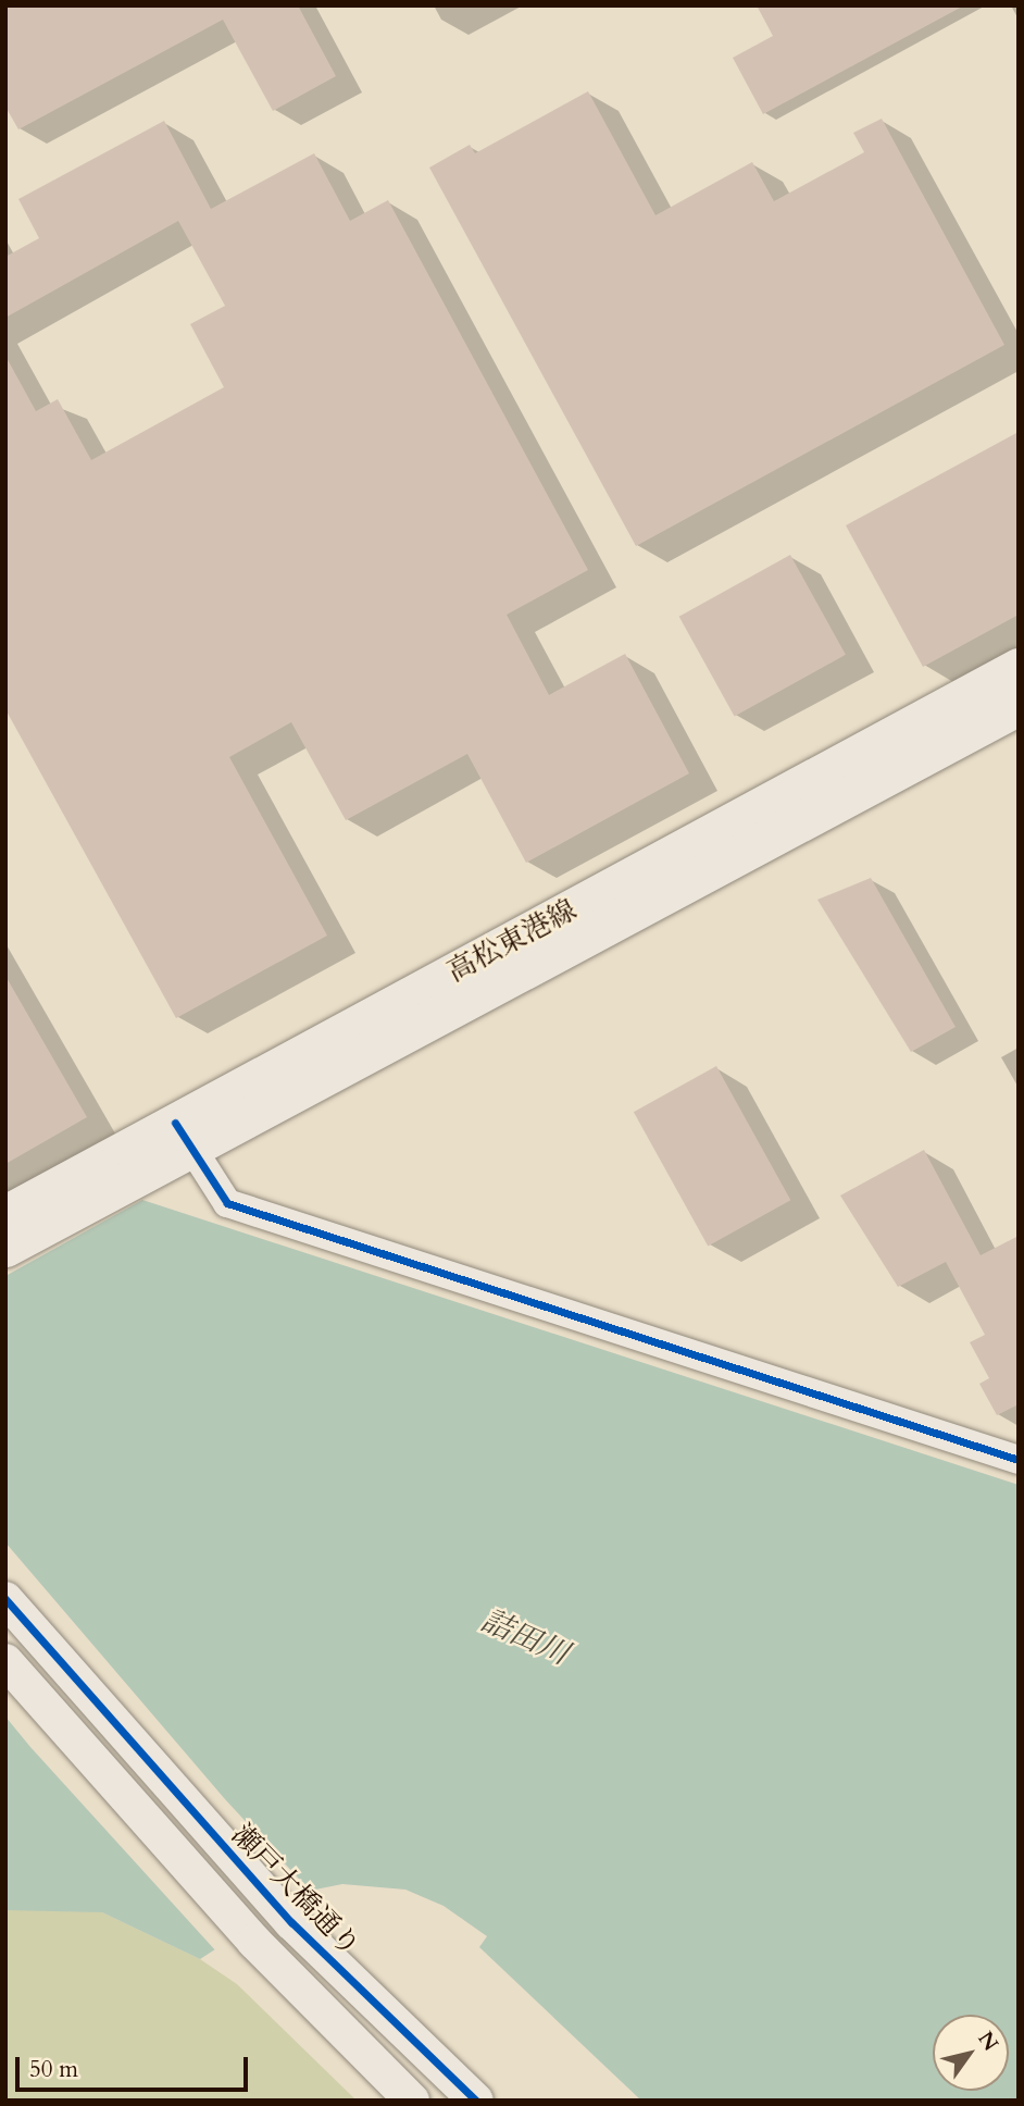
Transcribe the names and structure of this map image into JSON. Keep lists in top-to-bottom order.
{
  "streets": {
    "main road": ["高松東港線"],
    "street": ["瀬戸大橋通り"]
  },
  "water": ["詰田川"],
  "scale_bar": "50 m",
  "north": "top right"
}
